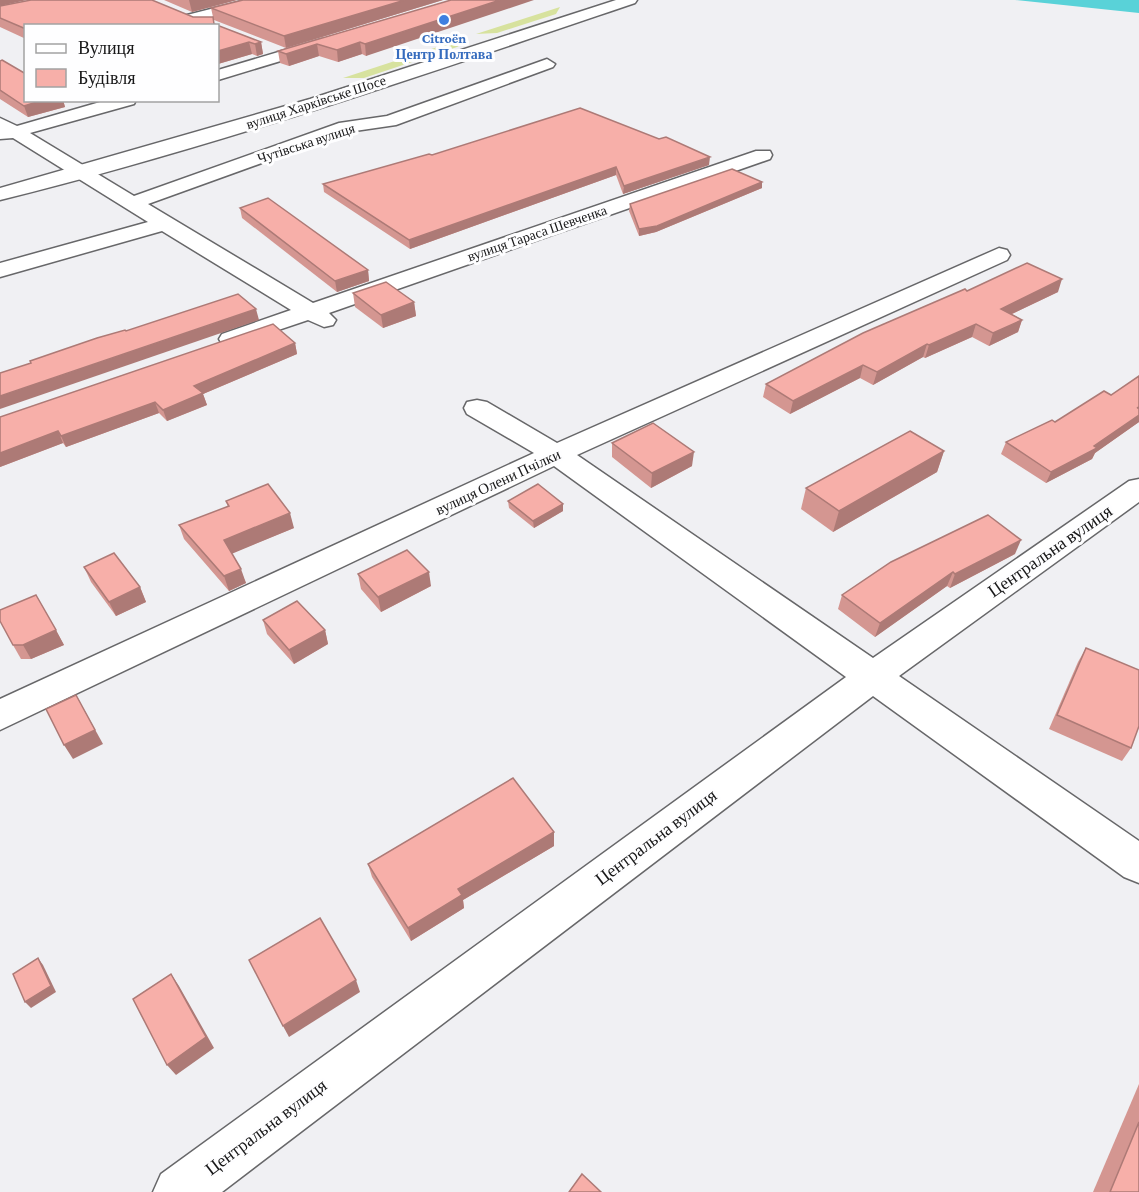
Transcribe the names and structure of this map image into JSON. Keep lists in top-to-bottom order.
{
  "streets": {
    "main road": [
      "вулиця Харківське Шосе",
      "Чутівська вулиця",
      "вулиця Тараса Шевченка",
      "вулиця Олени Пчілки",
      "Центральна вулиця"
    ]
  },
  "places": ["Citroën Центр Полтава"],
  "legend": ["Вулиця", "Будівля"]
}
